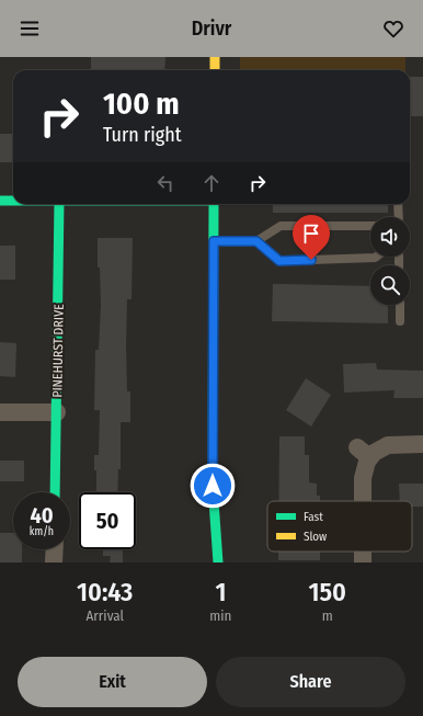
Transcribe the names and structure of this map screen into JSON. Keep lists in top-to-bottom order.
{
  "streets": {
    "street": ["PINEHURST DRIVE"]
  },
  "legend": ["Fast", "Slow"],
  "page": {
    "header": "Drivr",
    "turn": ["100 m", "Turn right"],
    "speed": "40 km/h",
    "limit": "50",
    "eta": [
      "10:43",
      "Arrival",
      "1",
      "min",
      "150",
      "m"
    ],
    "buttons": ["Exit", "Share"]
  }
}
